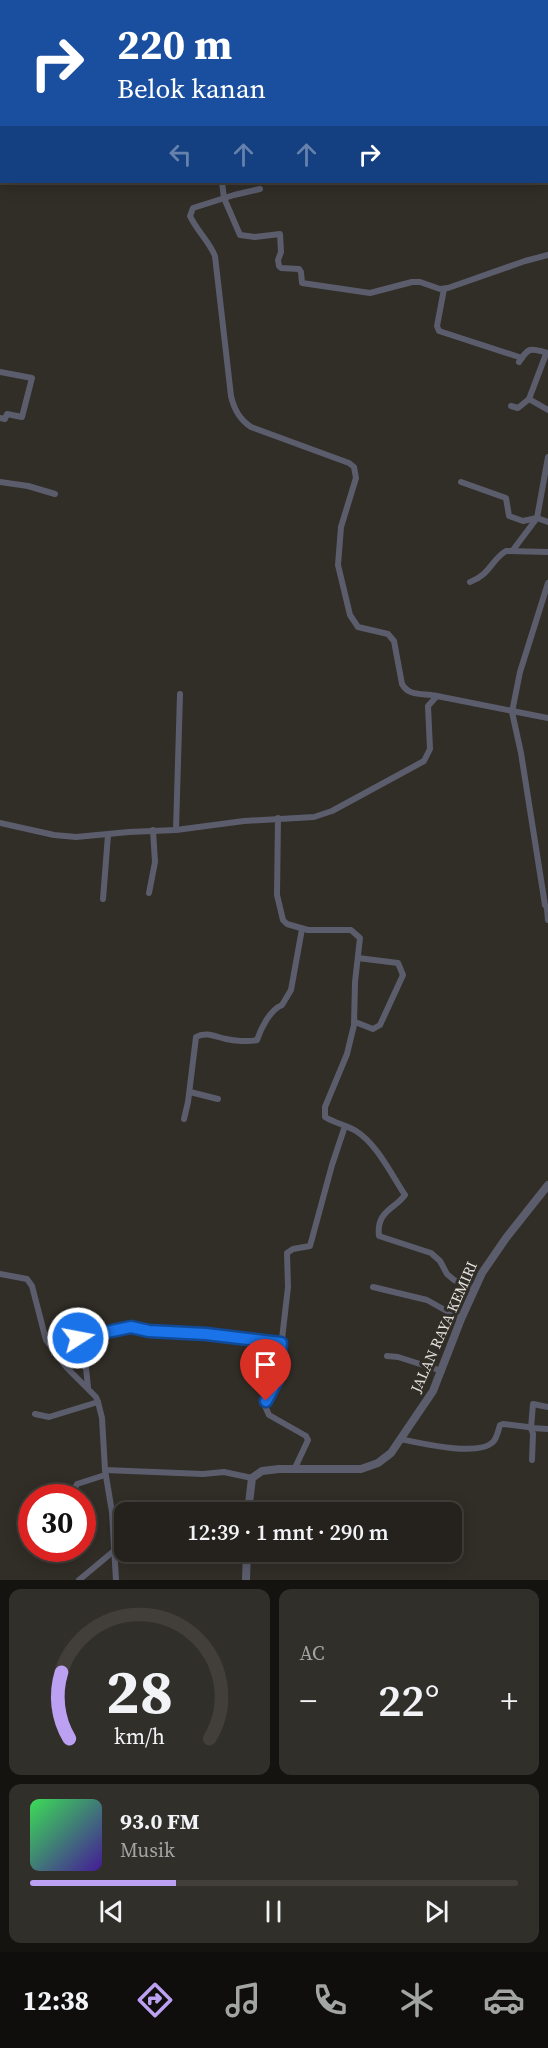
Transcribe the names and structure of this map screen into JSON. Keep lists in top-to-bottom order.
{
  "streets": {
    "street": ["JALAN RAYA KEMIRI"]
  },
  "page": {
    "turn": ["220 m", "Belok kanan"],
    "limit": "30",
    "trip": "12:39 · 1 mnt · 290 m",
    "tile": "AC",
    "heat": ["−", "22°", "+"],
    "song": ["93.0 FM", "Musik"],
    "tabs": "12:38",
    "gauge": ["28", "km/h"]
  }
}
